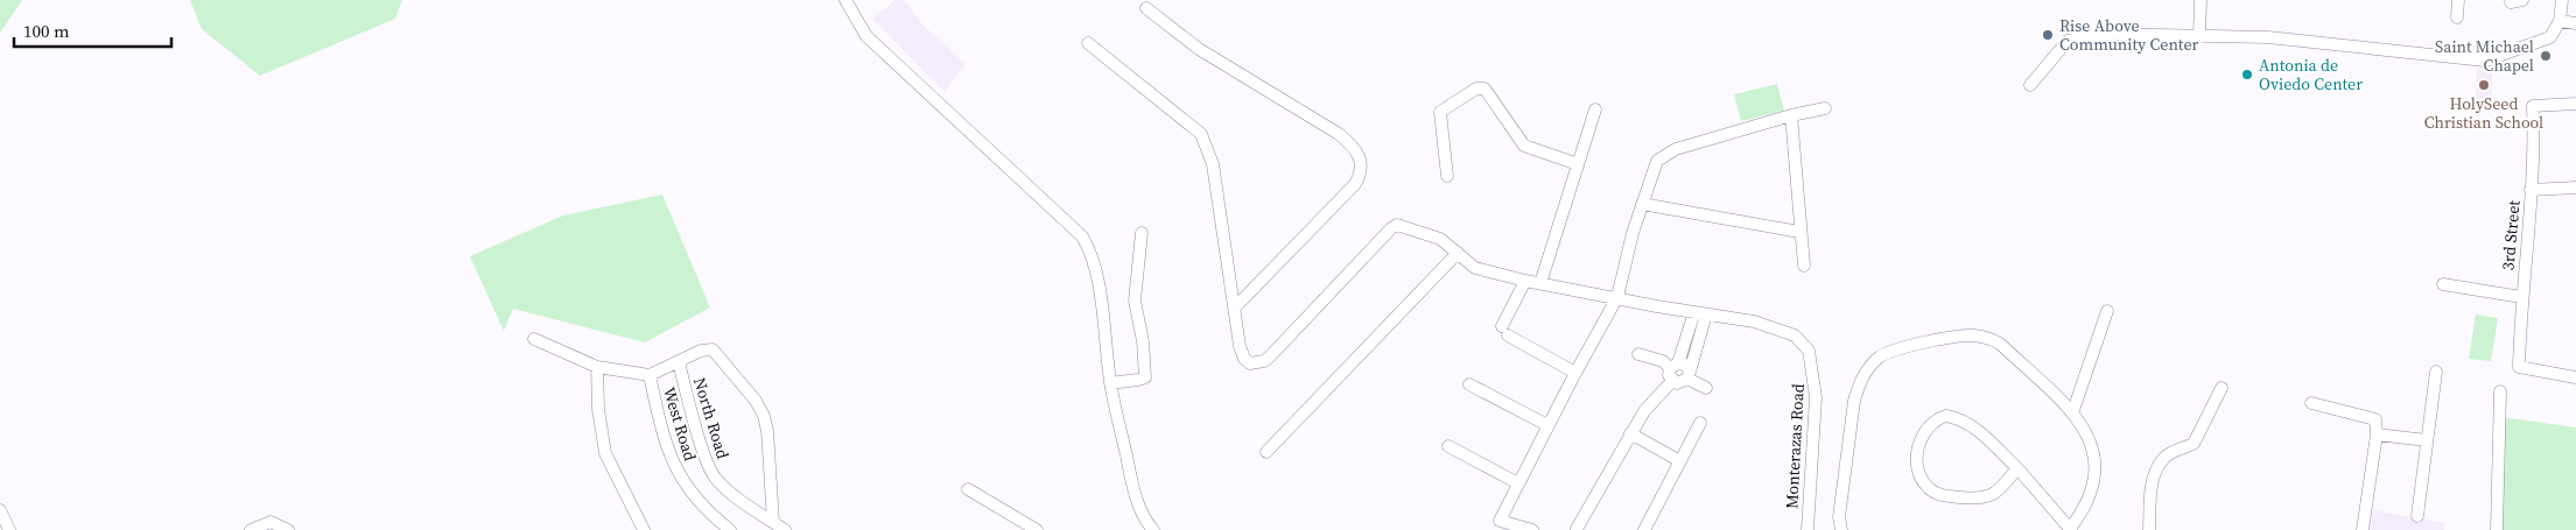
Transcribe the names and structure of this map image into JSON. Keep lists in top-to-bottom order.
{
  "streets": {
    "street": [
      "3rd Street",
      "North Road",
      "West Road",
      "Monterazas Road"
    ]
  },
  "places": [
    "Rise Above Community Center",
    "Saint Michael Chapel",
    "Antonia de Oviedo Center",
    "HolySeed Christian School"
  ],
  "scale_bar": "100 m"
}
